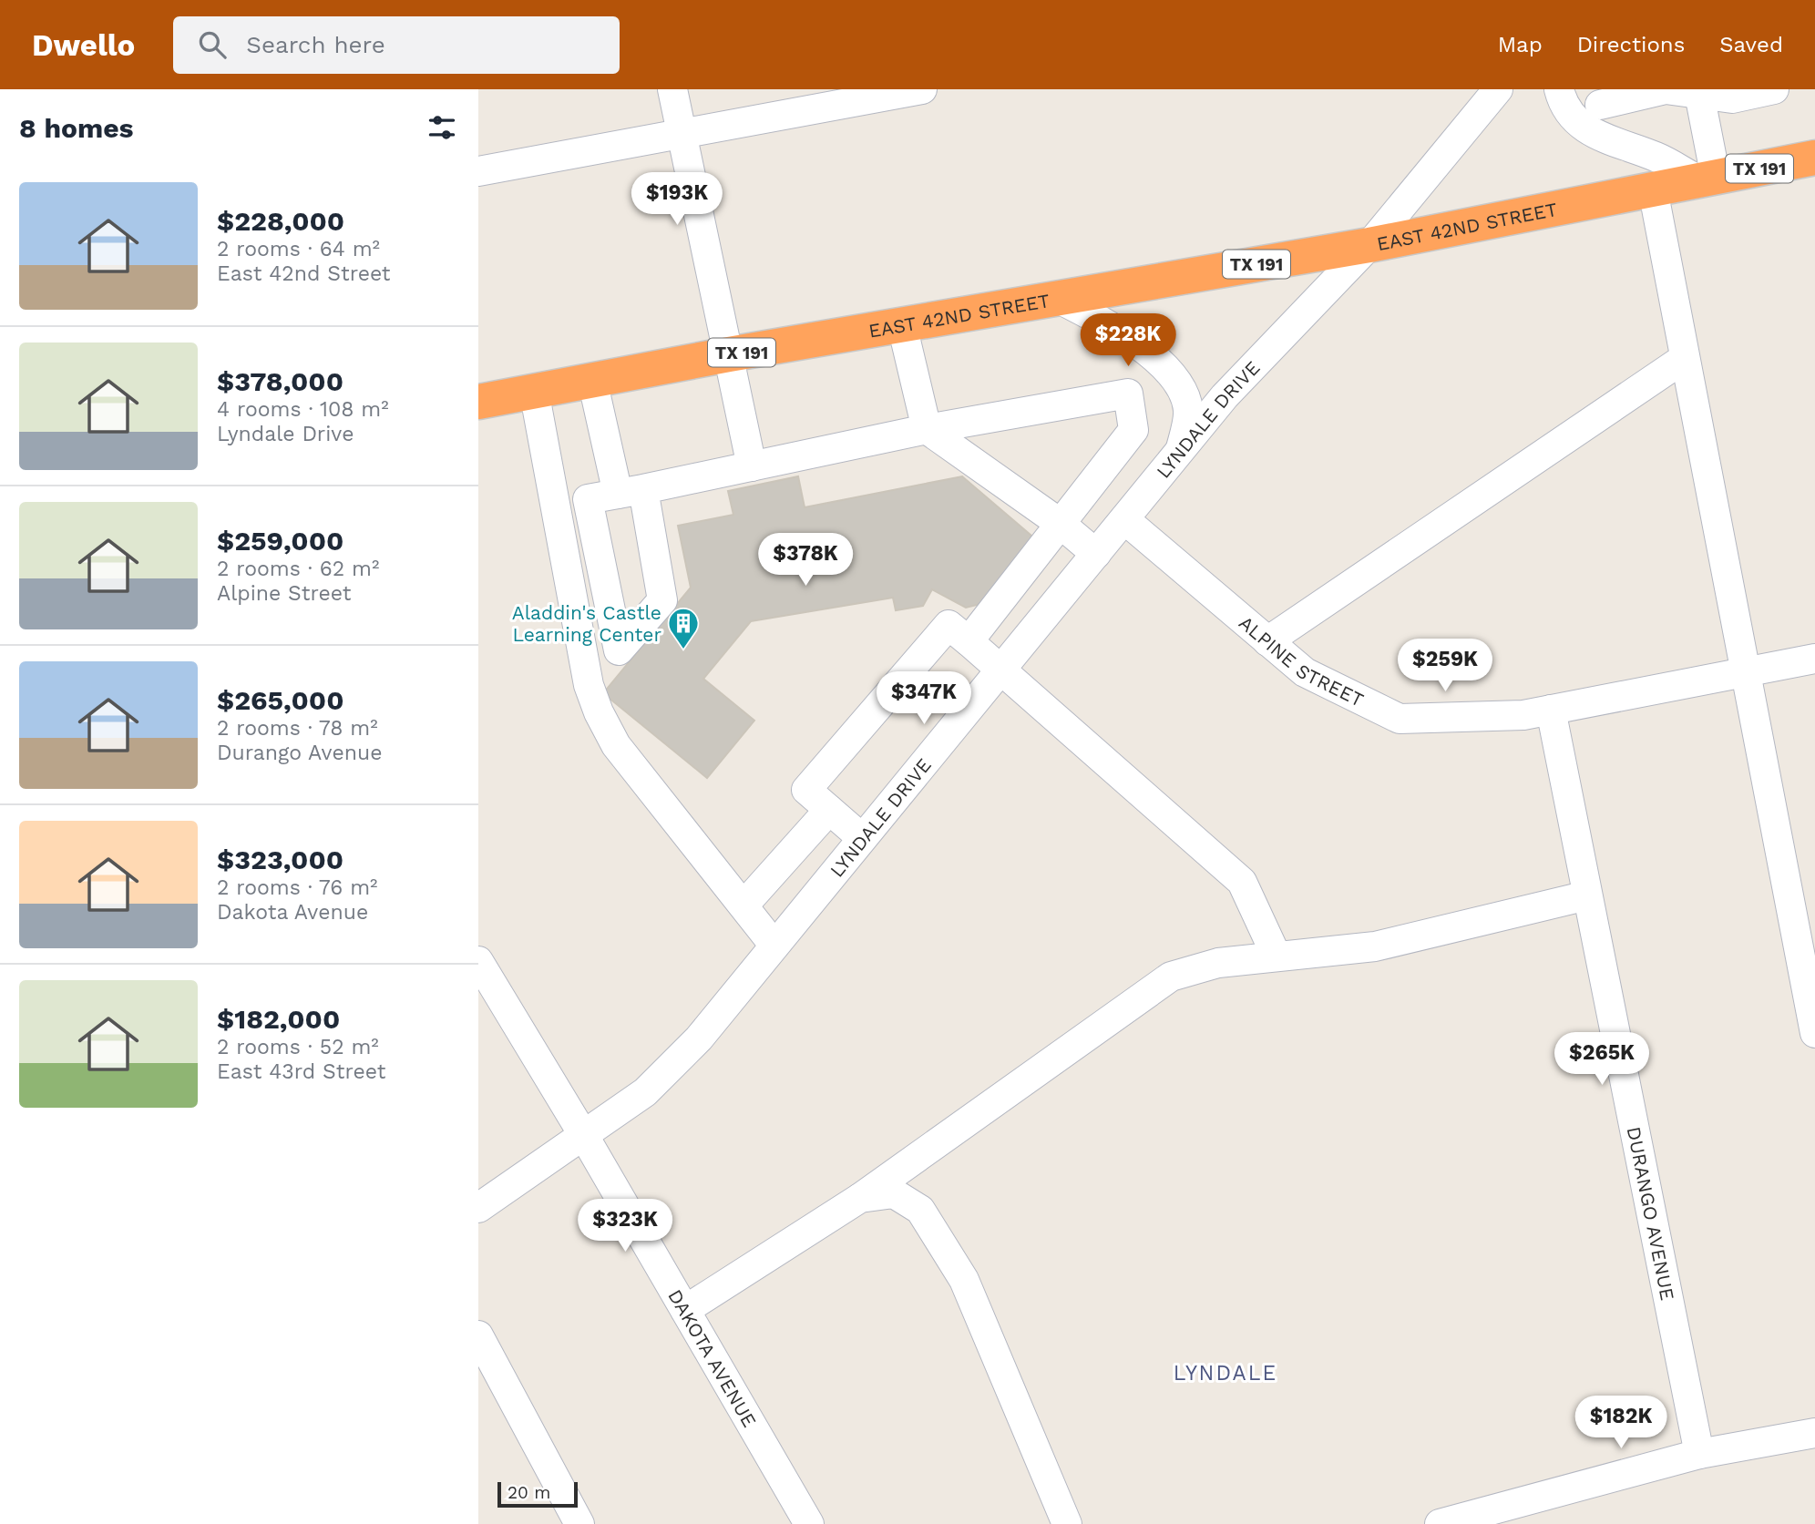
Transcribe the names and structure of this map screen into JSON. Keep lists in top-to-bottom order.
{
  "streets": {
    "highway": ["TX 191", "EAST 42ND STREET"],
    "street": [
      "LYNDALE DRIVE",
      "ALPINE STREET",
      "DURANGO AVENUE",
      "DAKOTA AVENUE"
    ]
  },
  "crossings": [
    ["EAST 42ND STREET", "LYNDALE DRIVE"],
    ["LYNDALE DRIVE", "ALPINE STREET"],
    ["LYNDALE DRIVE", "DAKOTA AVENUE"],
    ["ALPINE STREET", "DURANGO AVENUE"]
  ],
  "districts": ["LYNDALE"],
  "places": {
    "building": ["Aladdin's Castle Learning Center"]
  },
  "scale_bar": "20 m",
  "page": {
    "header": "Dwello",
    "search": "Search here",
    "nav": ["Map", "Directions", "Saved"],
    "heading": "8 homes",
    "list": [
      {
        "name": "$228,000",
        "note": "2 rooms · 64 m² · East 42nd Street"
      },
      {
        "name": "$378,000",
        "note": "4 rooms · 108 m² · Lyndale Drive"
      },
      {
        "name": "$259,000",
        "note": "2 rooms · 62 m² · Alpine Street"
      },
      {
        "name": "$265,000",
        "note": "2 rooms · 78 m² · Durango Avenue"
      },
      {
        "name": "$323,000",
        "note": "2 rooms · 76 m² · Dakota Avenue"
      },
      {
        "name": "$182,000",
        "note": "2 rooms · 52 m² · East 43rd Street"
      }
    ],
    "price": [
      "$193K",
      "$228K",
      "$378K",
      "$259K",
      "$347K",
      "$265K",
      "$323K",
      "$182K"
    ],
    "scale": "20 m"
  }
}
